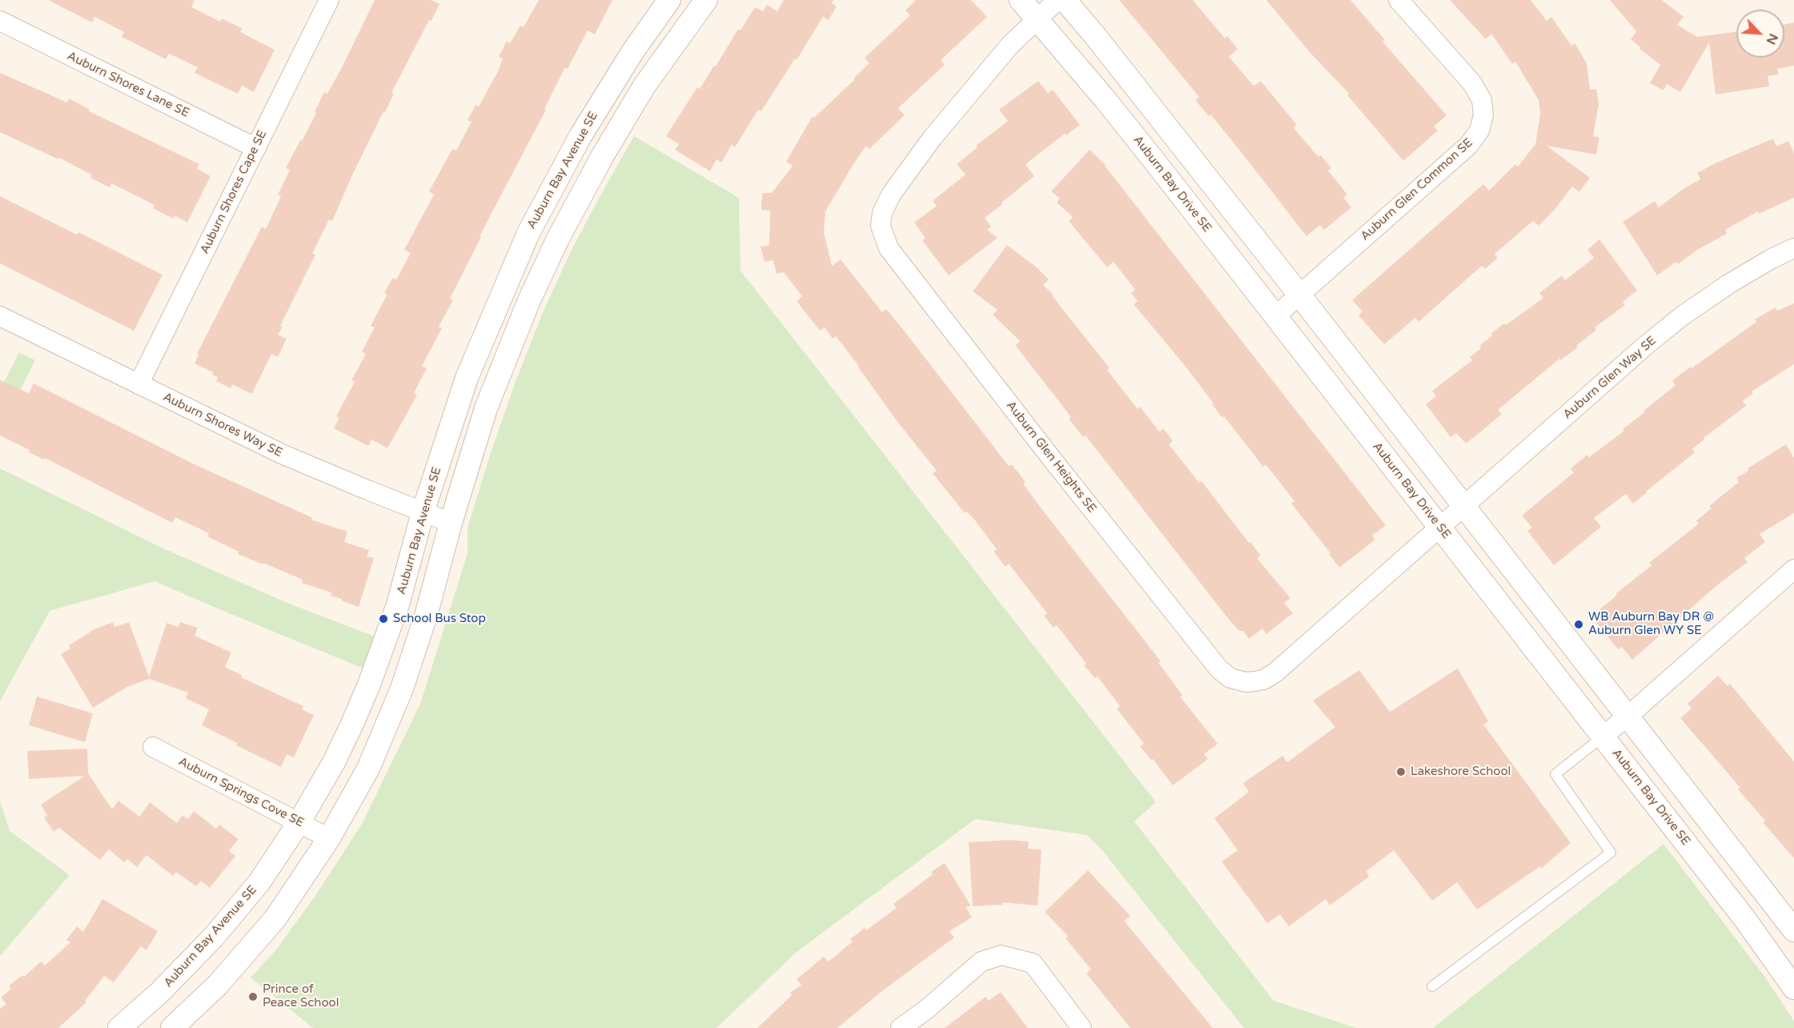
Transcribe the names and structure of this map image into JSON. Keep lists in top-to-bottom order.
{
  "streets": {
    "street": [
      "Auburn Shores Lane SE",
      "Auburn Bay Avenue SE",
      "Auburn Bay Drive SE",
      "Auburn Glen Common SE",
      "Auburn Shores Cape SE",
      "Auburn Glen Way SE",
      "Auburn Shores Way SE",
      "Auburn Glen Heights SE",
      "Auburn Springs Cove SE"
    ]
  },
  "crossings": [
    ["Auburn Shores Lane SE", "Auburn Shores Cape SE"],
    ["Auburn Bay Avenue SE", "Auburn Shores Way SE"],
    ["Auburn Bay Avenue SE", "Auburn Springs Cove SE"],
    ["Auburn Bay Drive SE", "Auburn Glen Common SE"],
    ["Auburn Bay Drive SE", "Auburn Glen Way SE"],
    ["Auburn Bay Drive SE", "Auburn Glen Heights SE"],
    ["Auburn Shores Cape SE", "Auburn Shores Way SE"],
    ["Auburn Glen Way SE", "Auburn Glen Heights SE"]
  ],
  "places": [
    "School Bus Stop",
    "WB Auburn Bay DR @ Auburn Glen WY SE",
    "Lakeshore School",
    "Prince of Peace School"
  ],
  "north": "bottom right"
}
